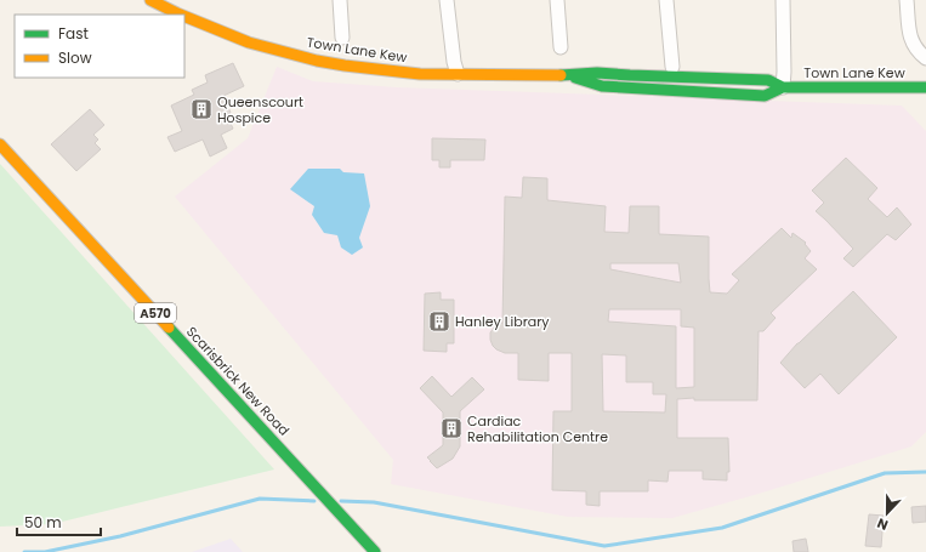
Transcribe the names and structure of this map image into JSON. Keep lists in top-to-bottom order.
{
  "streets": {
    "main road": ["Town Lane Kew", "A570", "Scarisbrick New Road"]
  },
  "places": {
    "building": ["Queenscourt Hospice", "Hanley Library", "Cardiac Rehabilitation Centre"]
  },
  "legend": ["Fast", "Slow"],
  "scale_bar": "50 m",
  "north": "bottom"
}
